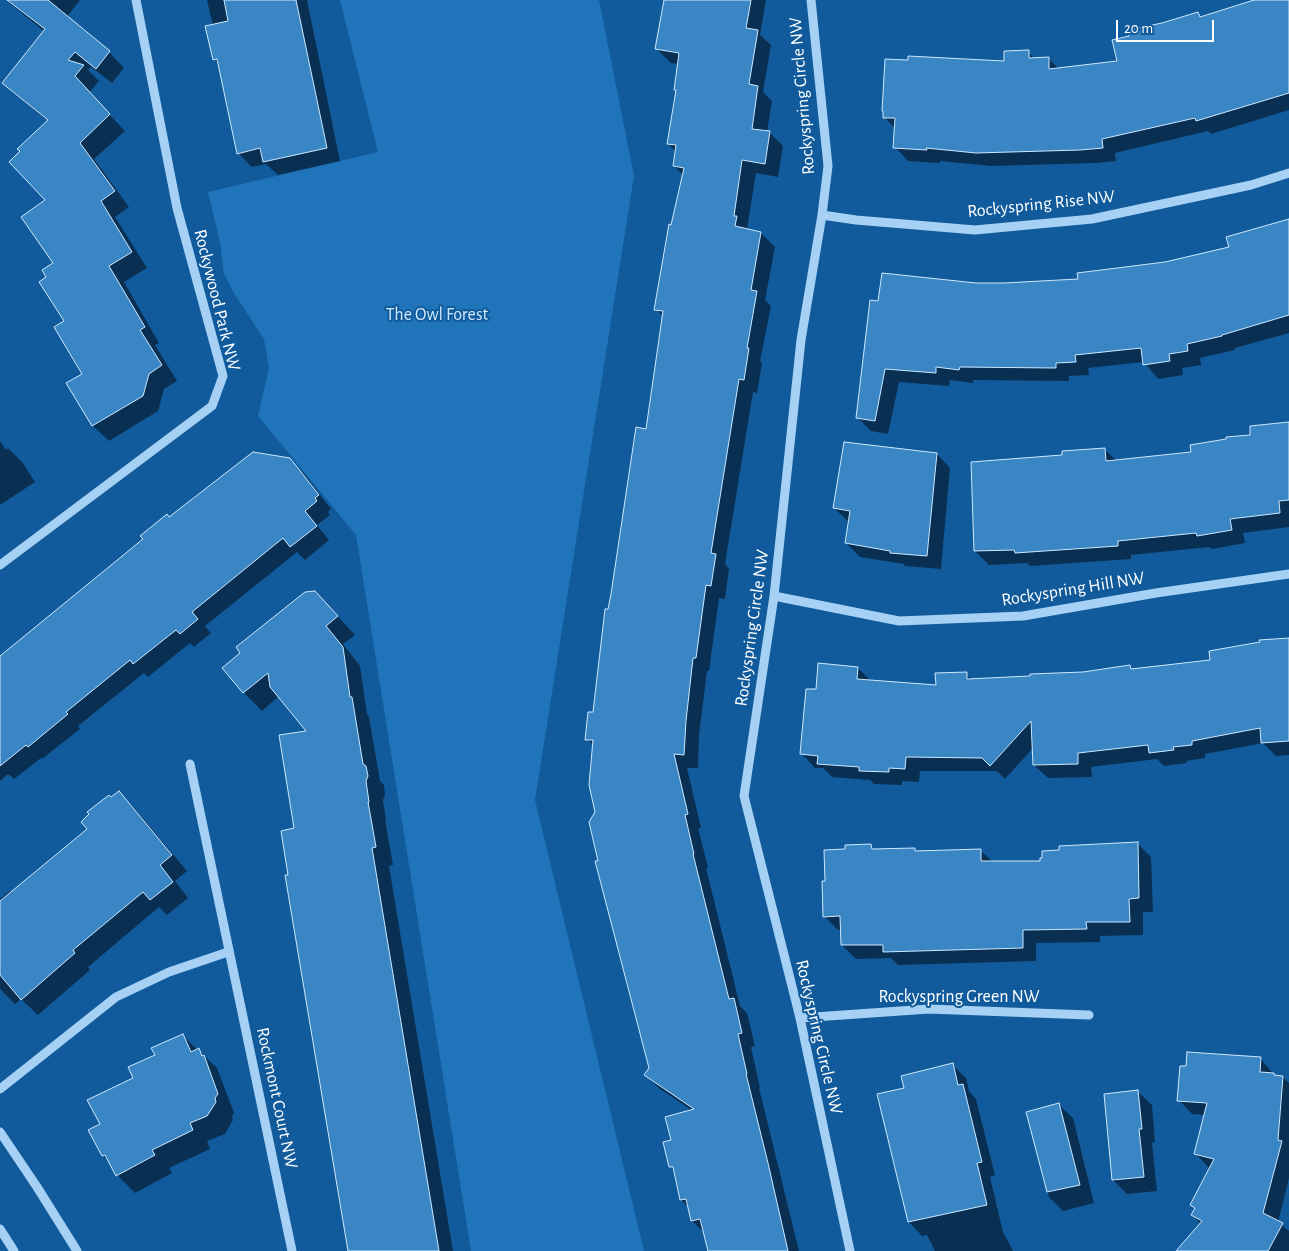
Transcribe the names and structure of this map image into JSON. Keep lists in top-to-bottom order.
{
  "streets": {
    "street": [
      "Rockyspring Circle NW",
      "Rockyspring Rise NW",
      "Rockywood Park NW",
      "Rockyspring Hill NW",
      "Rockyspring Green NW",
      "Rockmont Court NW"
    ]
  },
  "crossings": [
    ["Rockyspring Circle NW", "Rockyspring Rise NW"],
    ["Rockyspring Circle NW", "Rockyspring Hill NW"],
    ["Rockyspring Circle NW", "Rockyspring Green NW"]
  ],
  "parks": ["The Owl Forest"],
  "scale_bar": "20 m"
}
